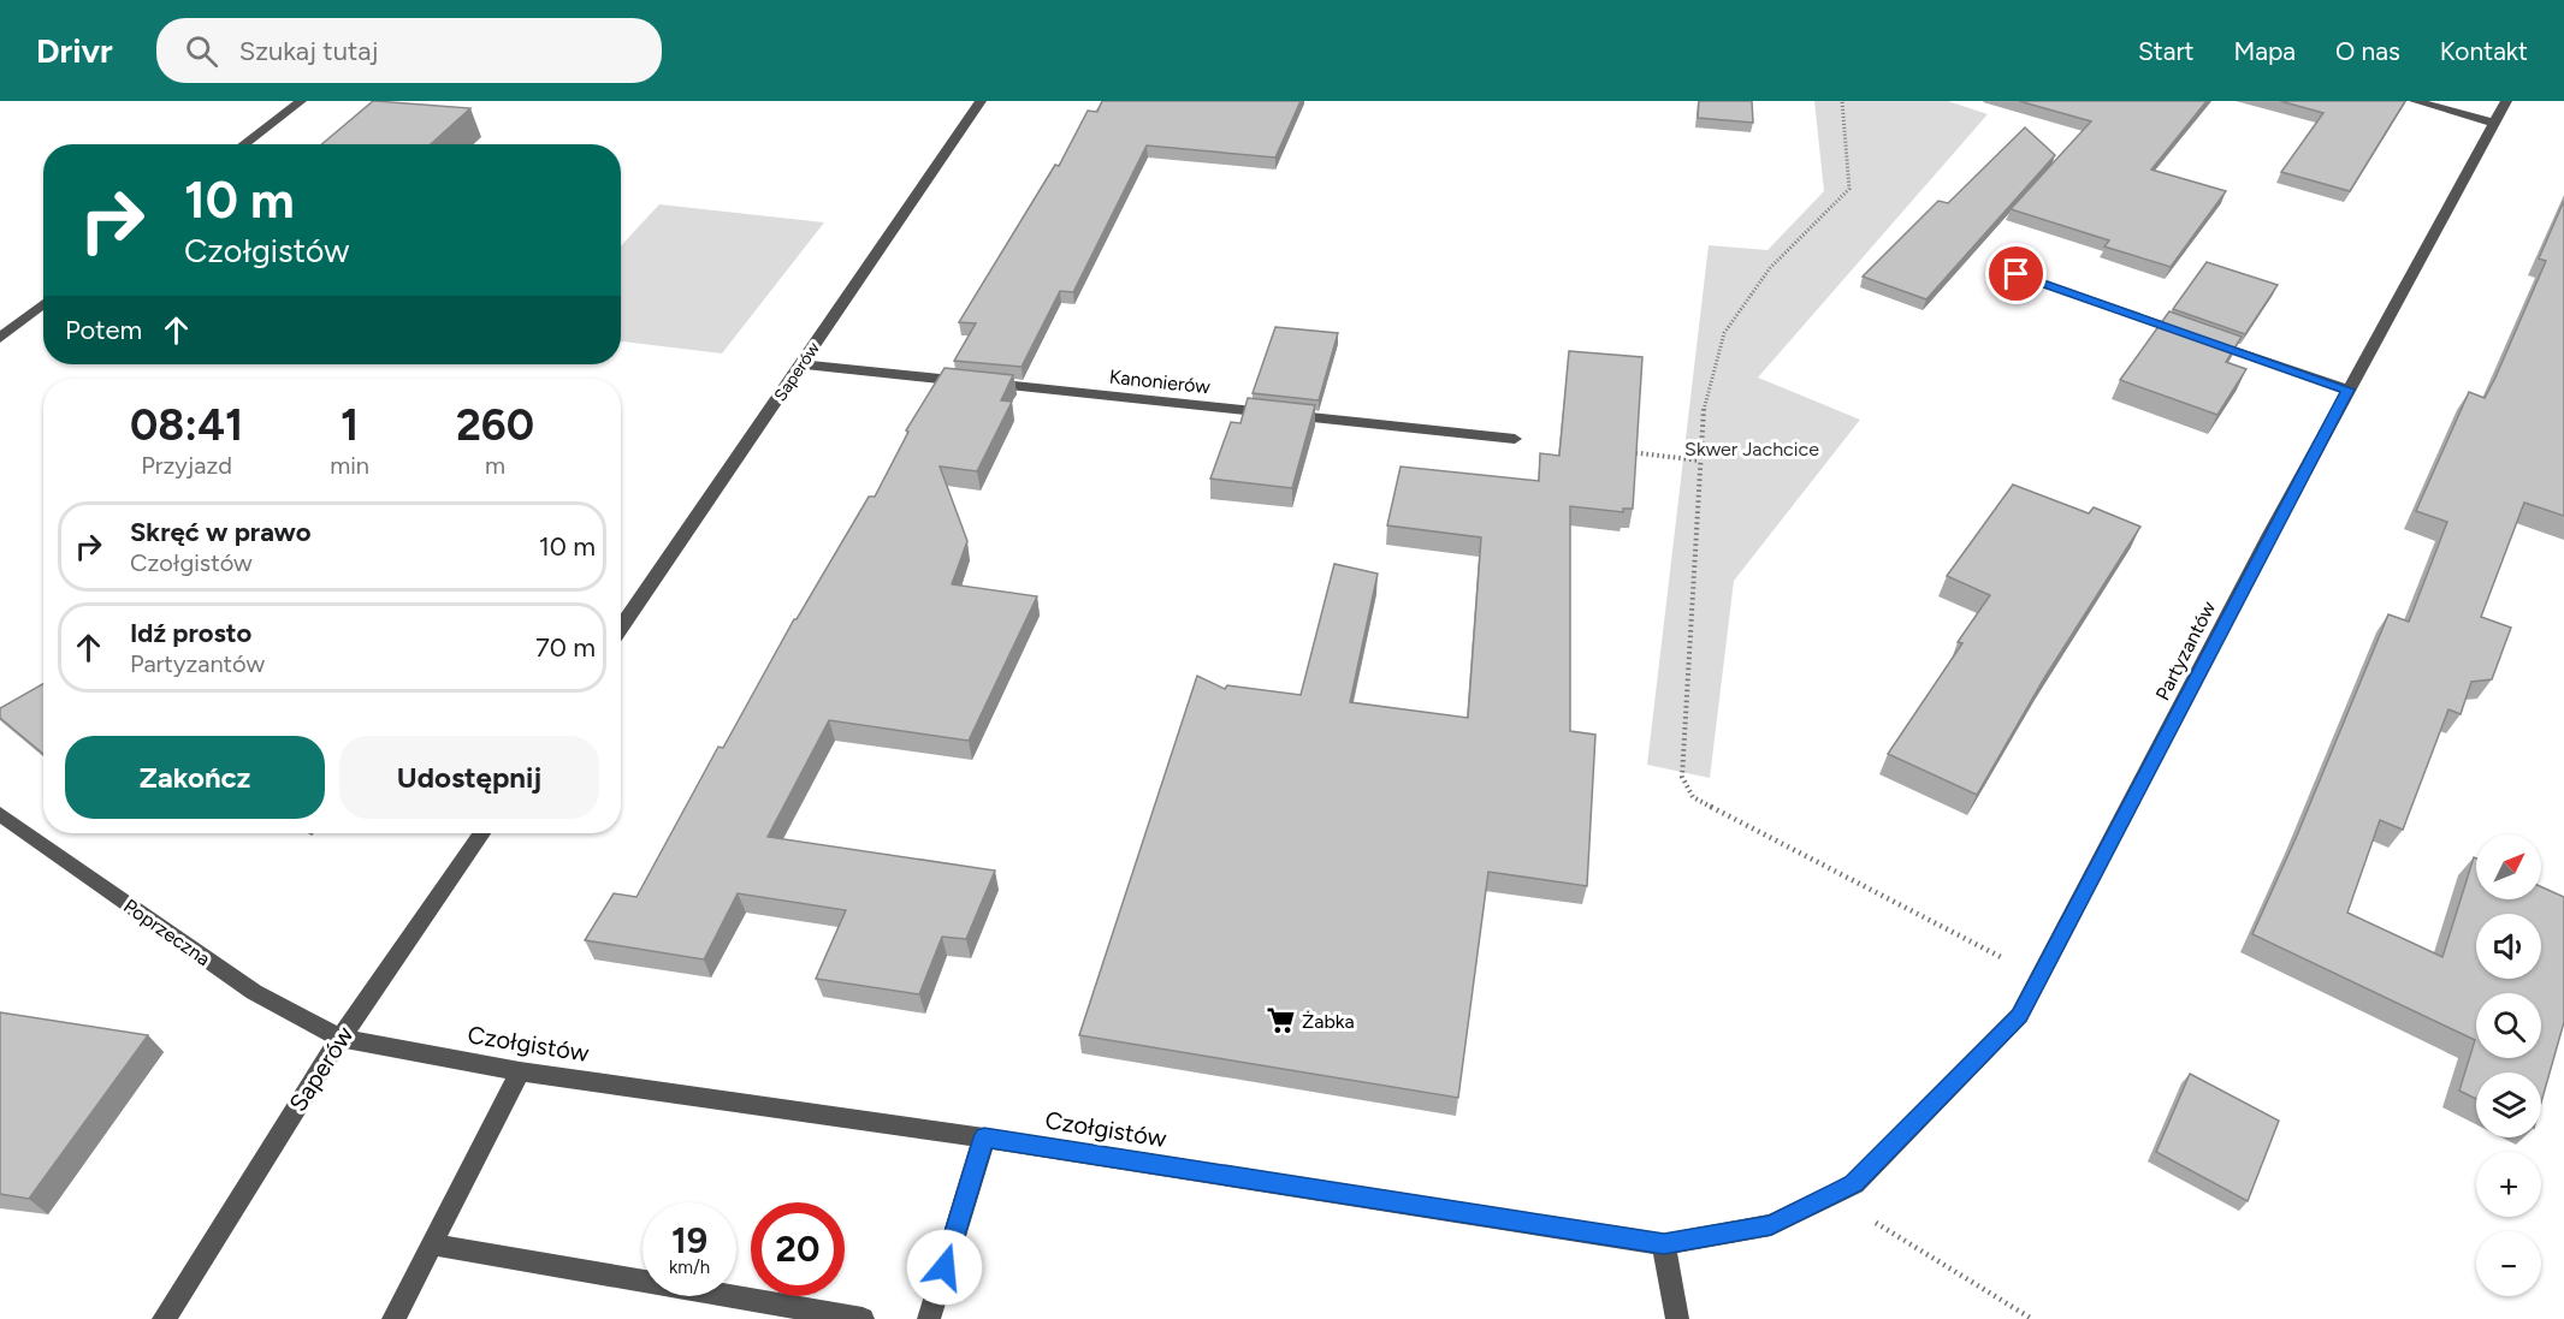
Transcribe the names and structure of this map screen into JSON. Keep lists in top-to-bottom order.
{
  "streets": {
    "street": [
      "Saperów",
      "Kanonierów",
      "Partyzantów",
      "Poprzeczna",
      "Czołgistów"
    ]
  },
  "crossings": [
    ["Saperów", "Kanonierów"],
    ["Saperów", "Poprzeczna"],
    ["Saperów", "Czołgistów"],
    ["Partyzantów", "Czołgistów"],
    ["Poprzeczna", "Czołgistów"]
  ],
  "parks": ["Skwer Jachcice"],
  "places": {
    "supermarket": ["Żabka"]
  },
  "north": "top right",
  "page": {
    "header": "Drivr",
    "search": "Szukaj tutaj",
    "nav": [
      "Start",
      "Mapa",
      "O nas",
      "Kontakt"
    ],
    "turn": ["10 m", "Czołgistów"],
    "then": "Potem",
    "eta": [
      "08:41",
      "Przyjazd",
      "1",
      "min",
      "260",
      "m"
    ],
    "list": [
      {
        "name": "Skręć w prawo",
        "note": "Czołgistów",
        "value": "10 m"
      },
      {
        "name": "Idź prosto",
        "note": "Partyzantów",
        "value": "70 m"
      }
    ],
    "buttons": ["Zakończ", "Udostępnij"],
    "map_buttons": ["+", "−"],
    "speed": "19 km/h",
    "limit": "20"
  }
}
